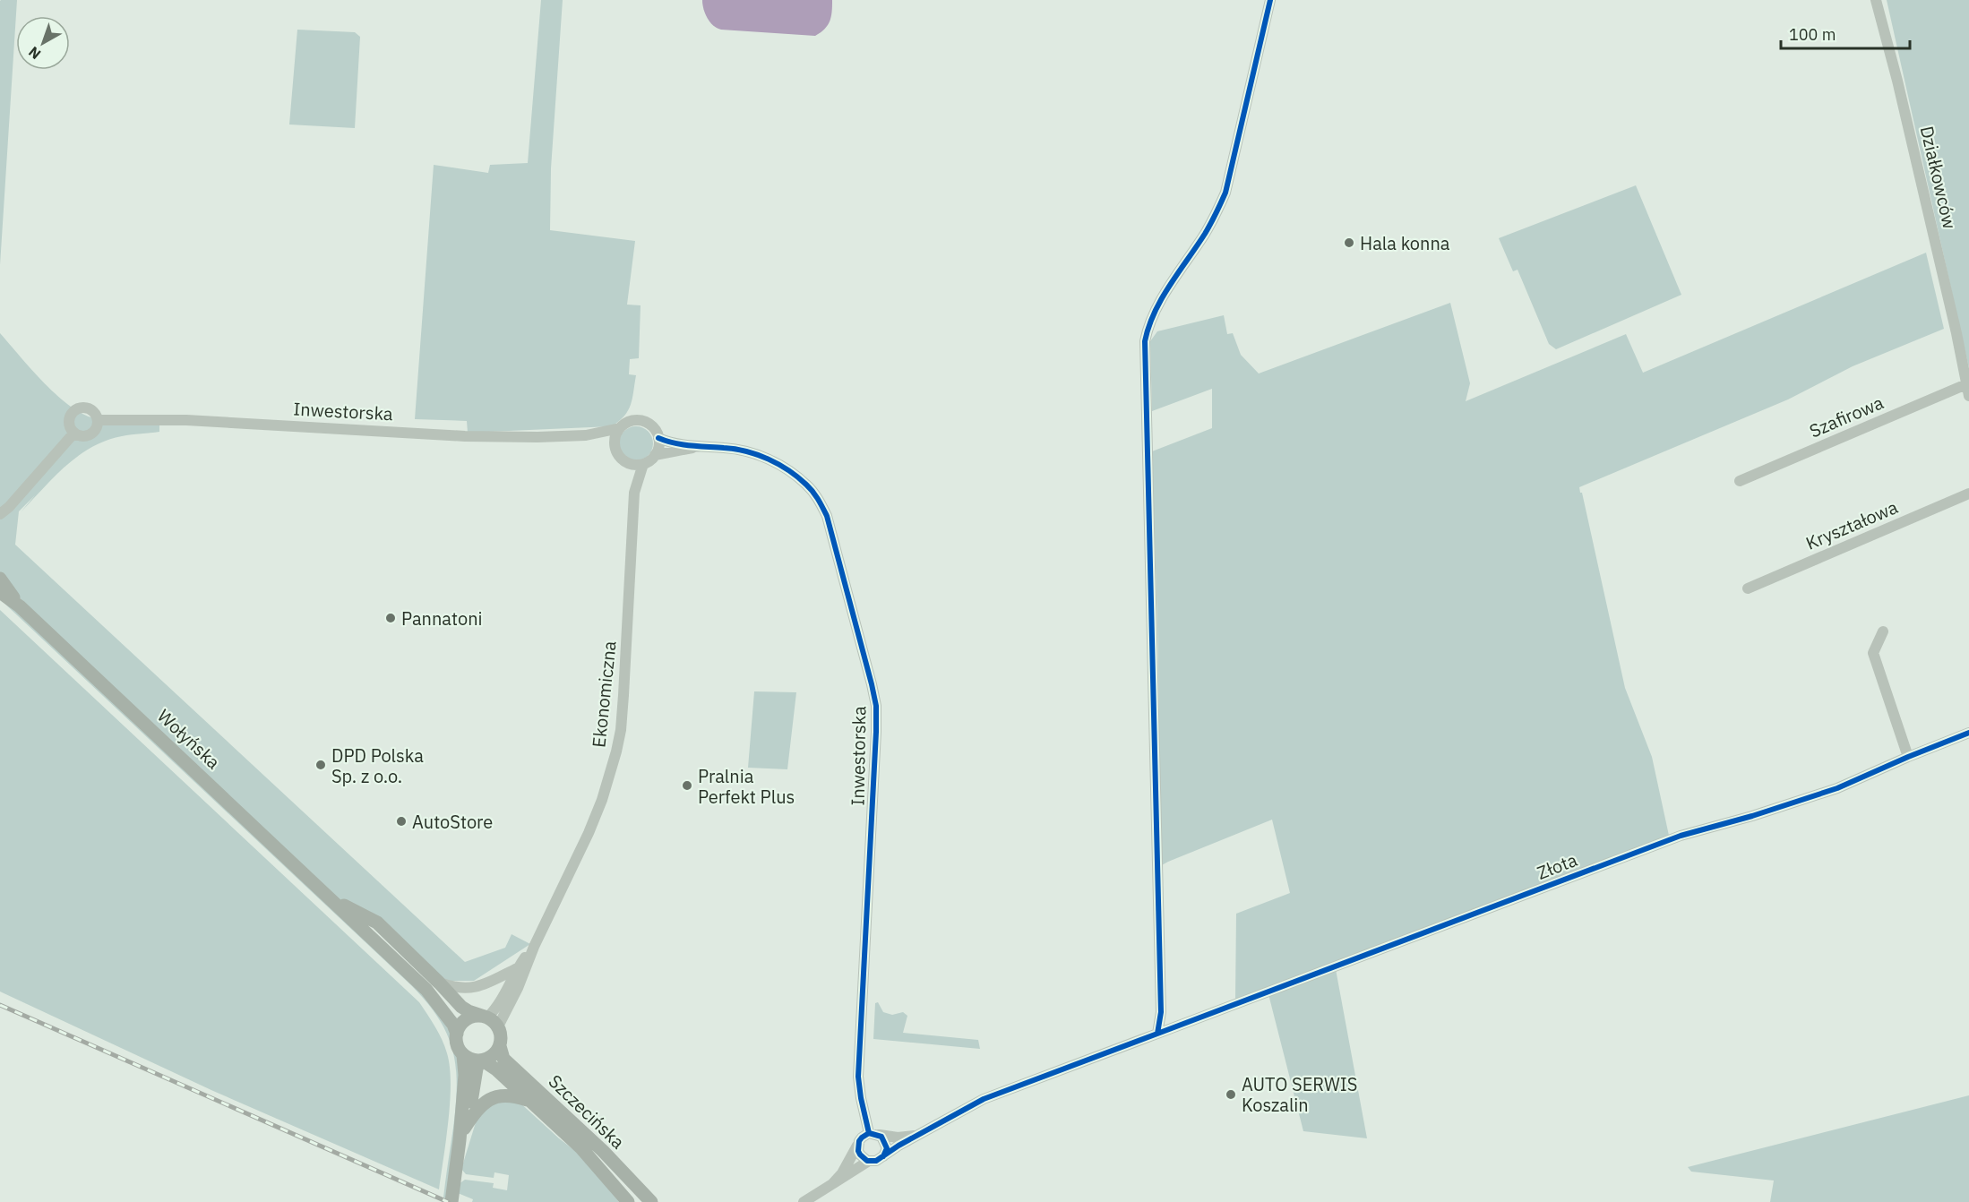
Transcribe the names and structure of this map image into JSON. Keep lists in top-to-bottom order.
{
  "streets": {
    "main road": ["Wołyńska", "Szczecińska"],
    "street": [
      "Działkowców",
      "Inwestorska",
      "Szafirowa",
      "Kryształowa",
      "Ekonomiczna",
      "Złota"
    ]
  },
  "crossings": [
    ["Działkowców", "Szafirowa"],
    ["Inwestorska", "Ekonomiczna"],
    ["Inwestorska", "Złota"],
    ["Ekonomiczna", "Wołyńska"],
    ["Ekonomiczna", "Szczecińska"],
    ["Wołyńska", "Szczecińska"]
  ],
  "places": [
    "Hala konna",
    "Pannatoni",
    "DPD Polska Sp. z o.o.",
    "Pralnia Perfekt Plus",
    "AutoStore",
    "AUTO SERWIS Koszalin"
  ],
  "scale_bar": "100 m",
  "north": "bottom left"
}
